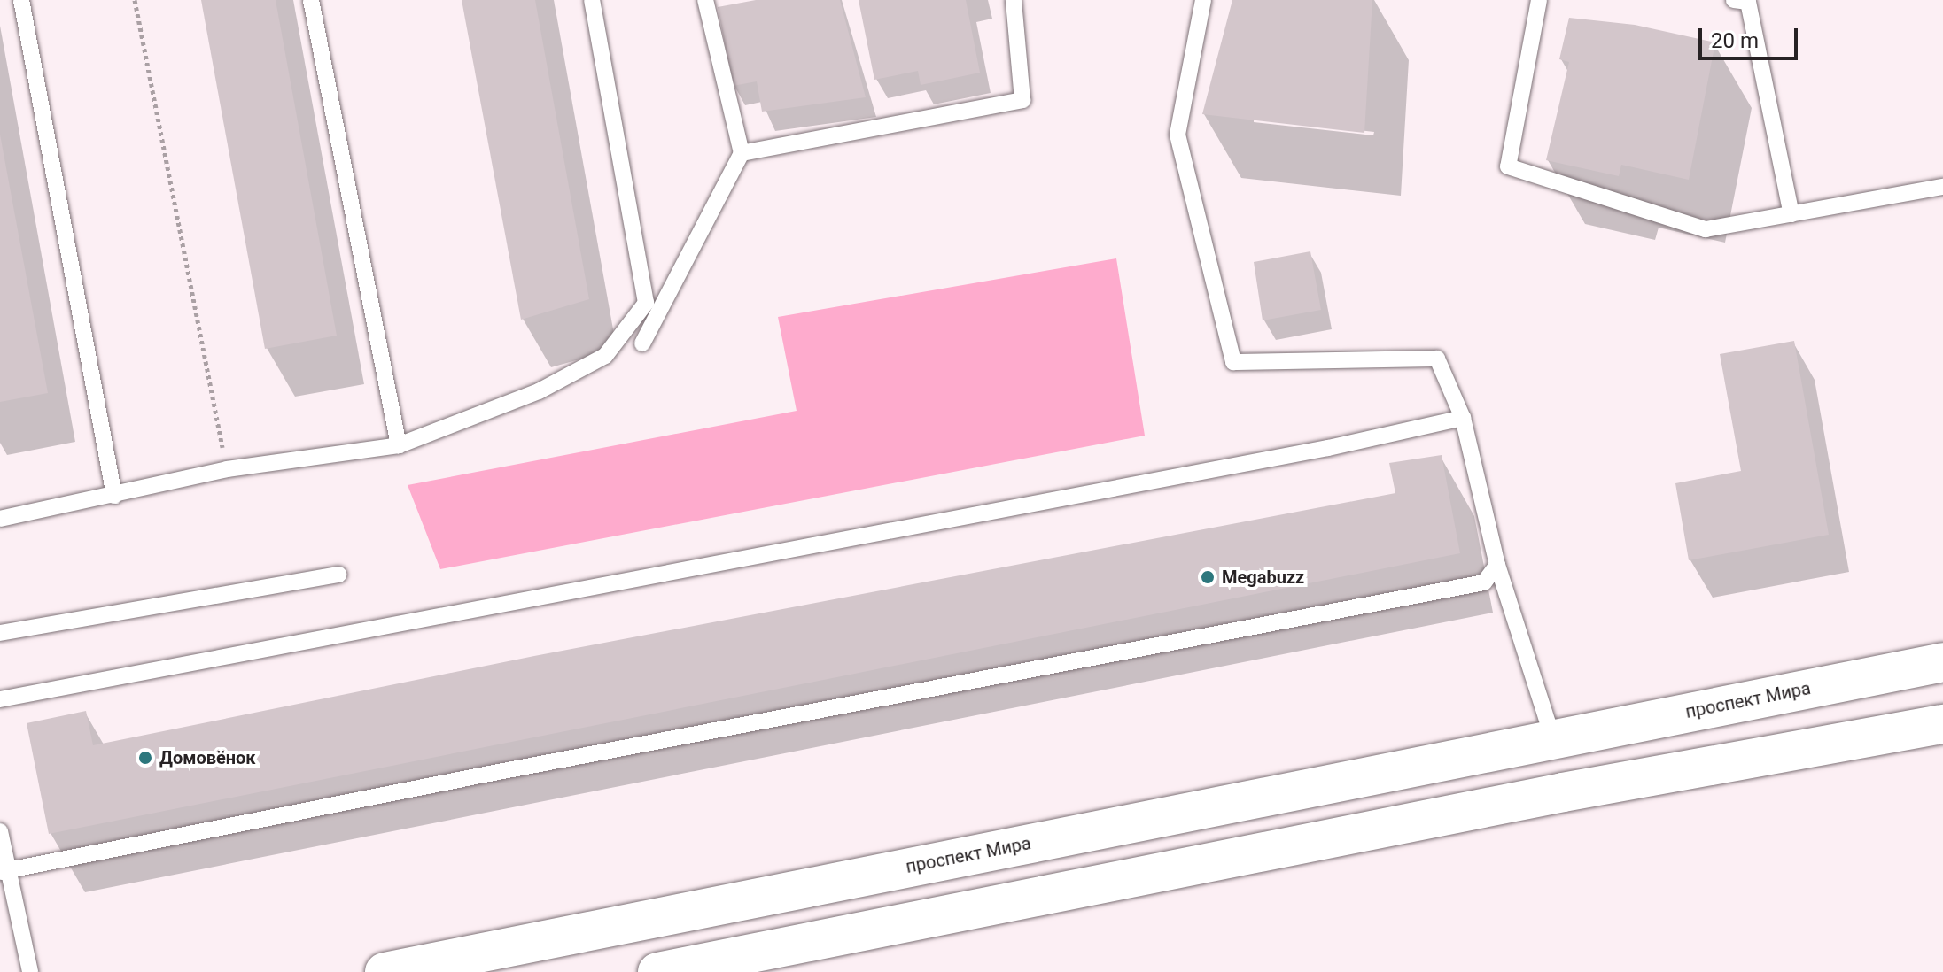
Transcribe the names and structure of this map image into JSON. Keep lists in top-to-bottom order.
{
  "streets": {
    "main road": ["проспект Мира"]
  },
  "places": ["Megabuzz", "Домовёнок"],
  "scale_bar": "20 m"
}
